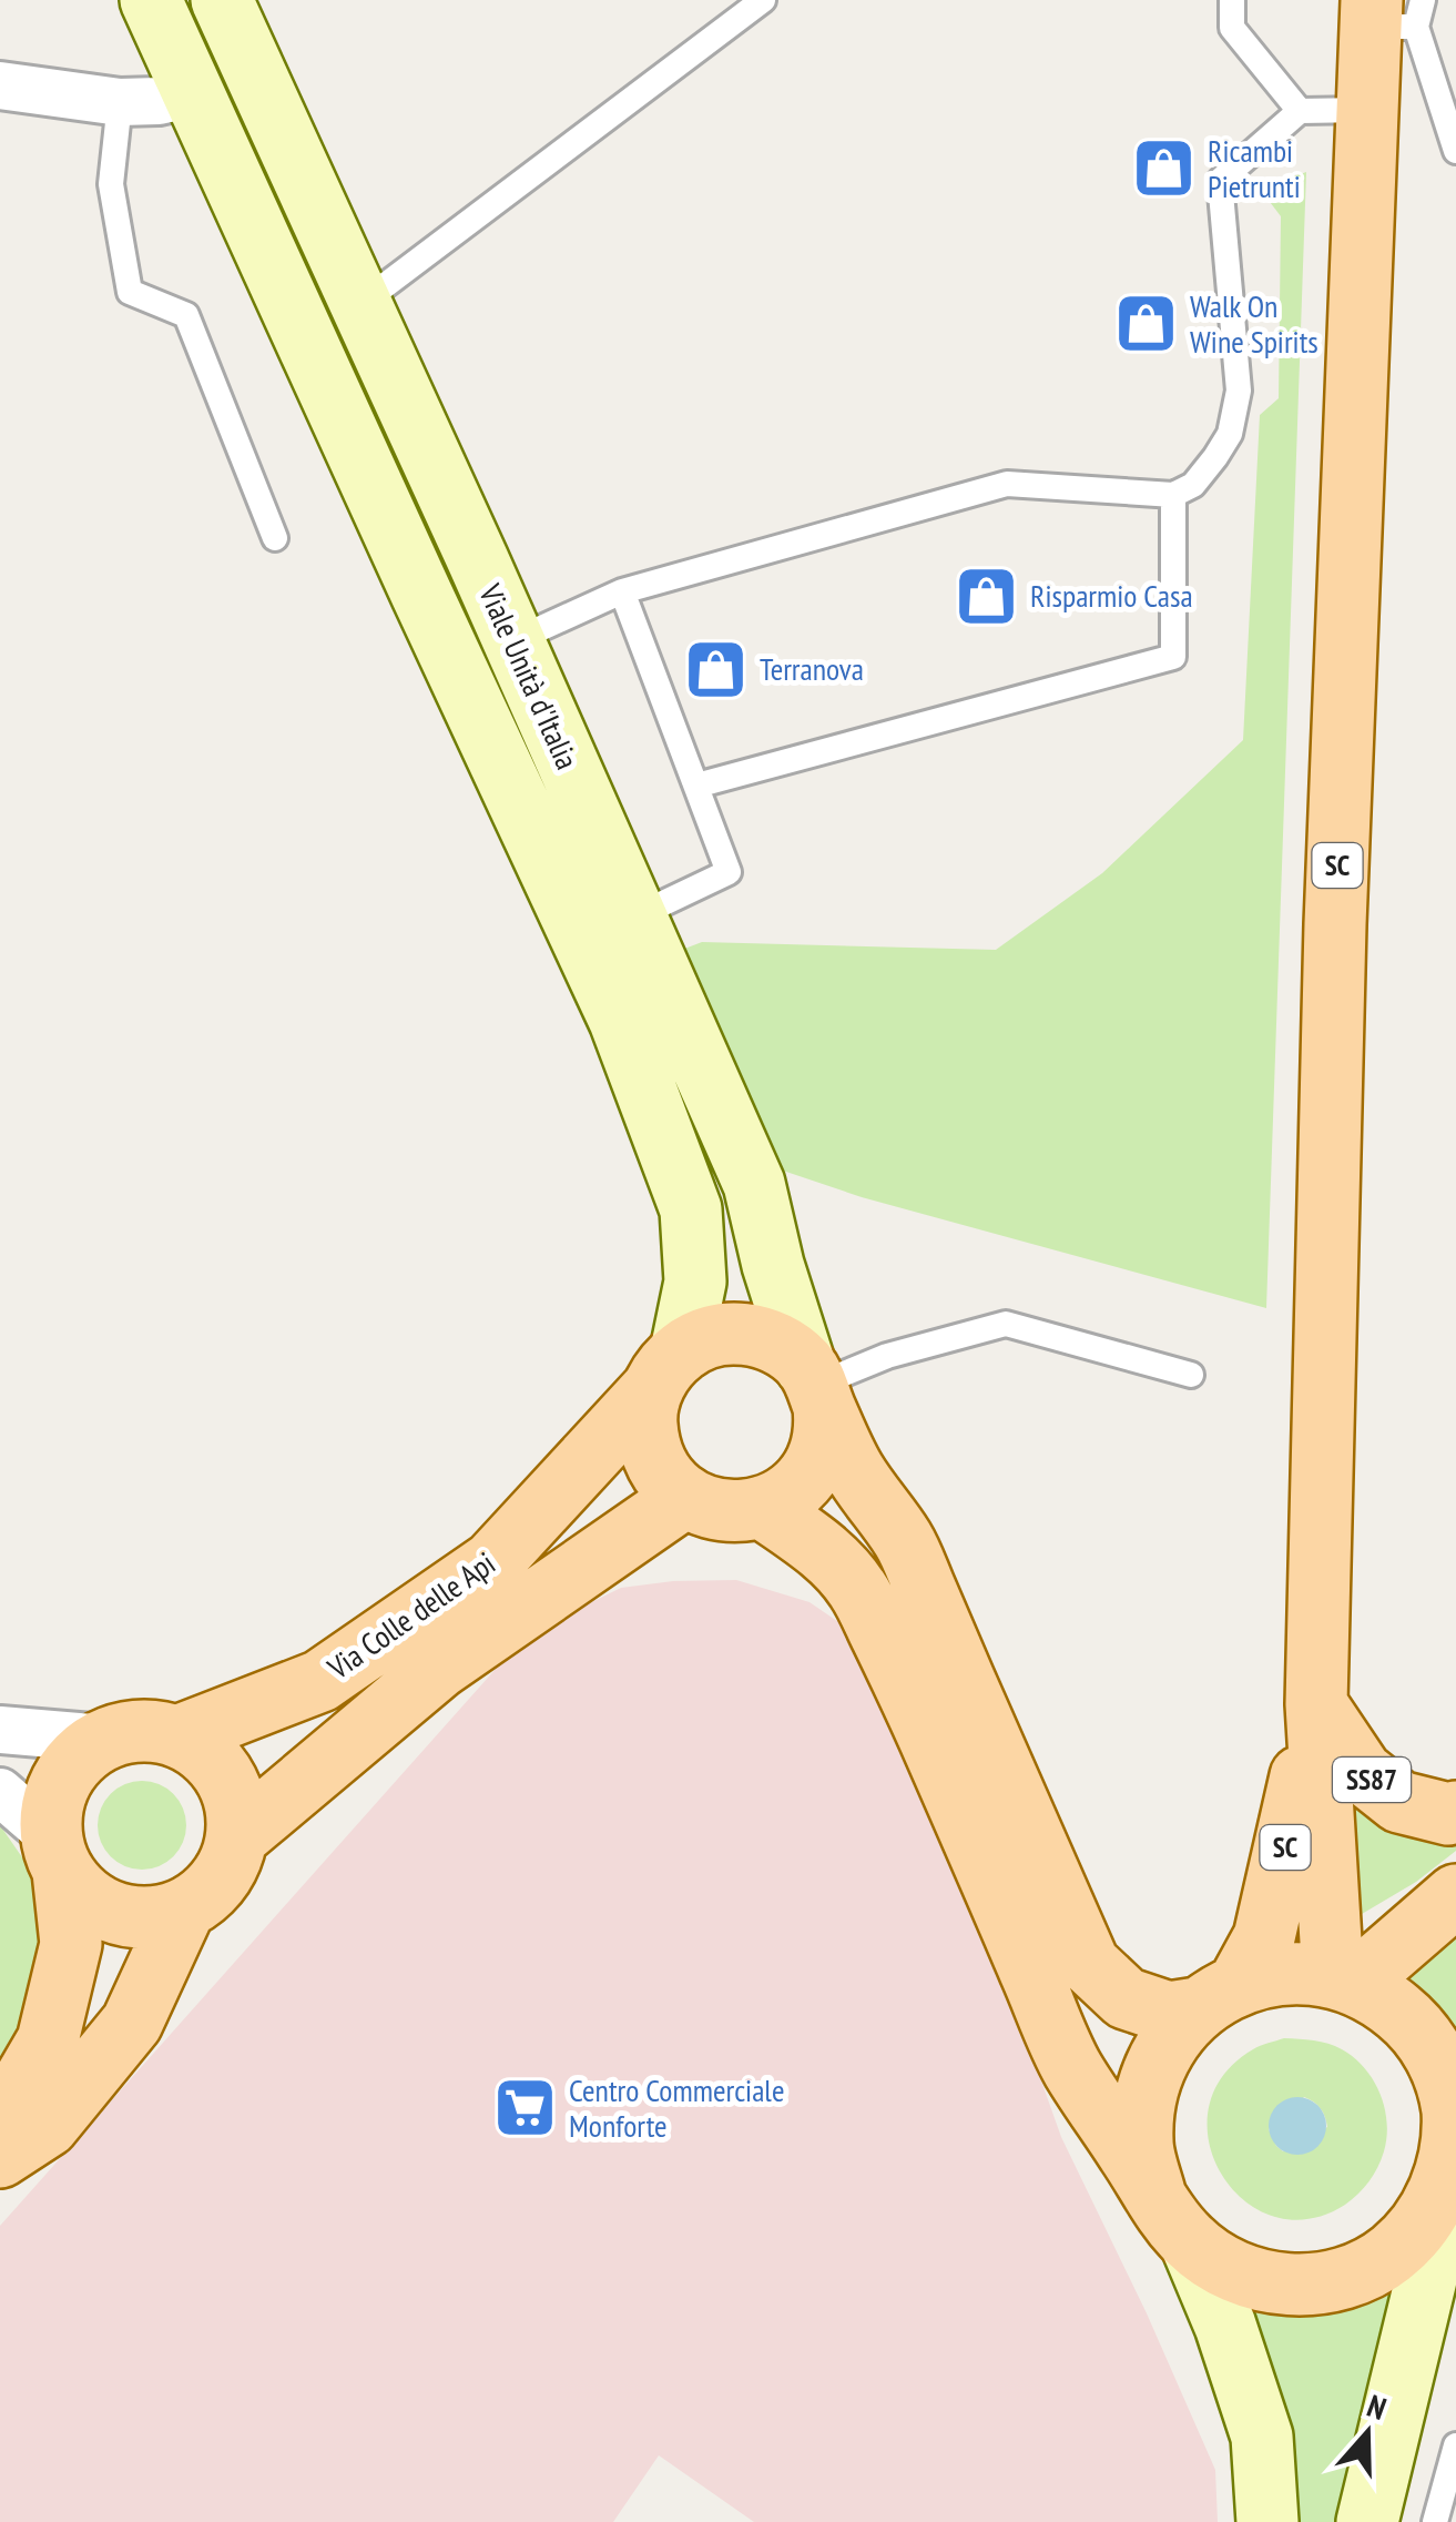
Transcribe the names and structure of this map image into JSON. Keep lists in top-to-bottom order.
{
  "streets": {
    "main road": ["SC", "Via Colle delle Api", "SS87"],
    "street": ["Viale Unità d'Italia"]
  },
  "crossings": [
    ["Viale Unità d'Italia", "Via Colle delle Api"],
    ["SC", "SS87"]
  ],
  "places": {
    "shop": [
      "Ricambi Pietrunti",
      "Walk On Wine Spirits",
      "Risparmio Casa",
      "Terranova"
    ],
    "supermarket": ["Centro Commerciale Monforte"]
  },
  "north": "top"
}
